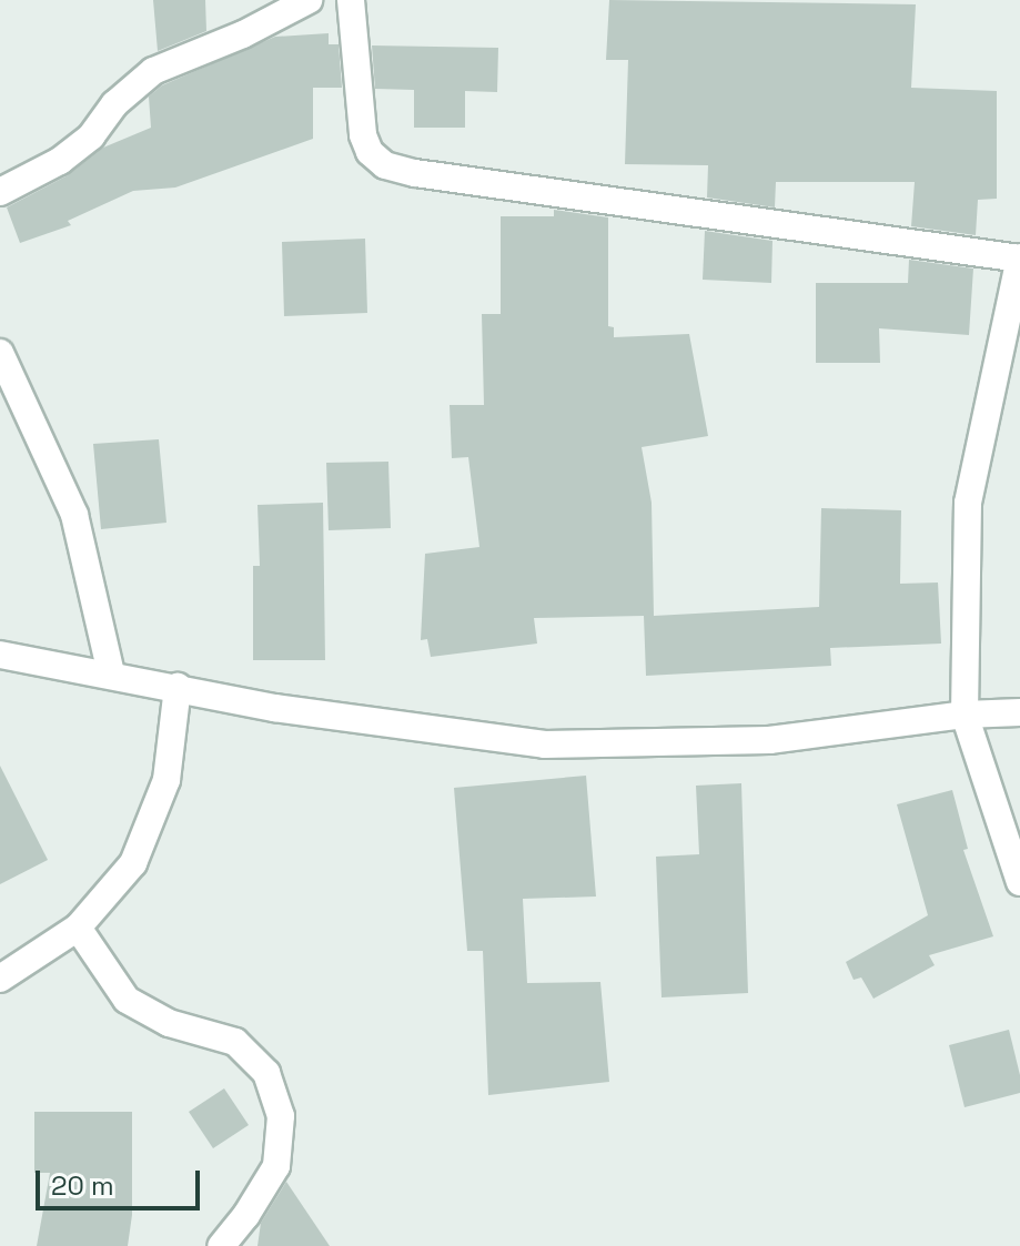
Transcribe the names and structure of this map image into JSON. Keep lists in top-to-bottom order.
{
  "scale_bar": "20 m"
}
